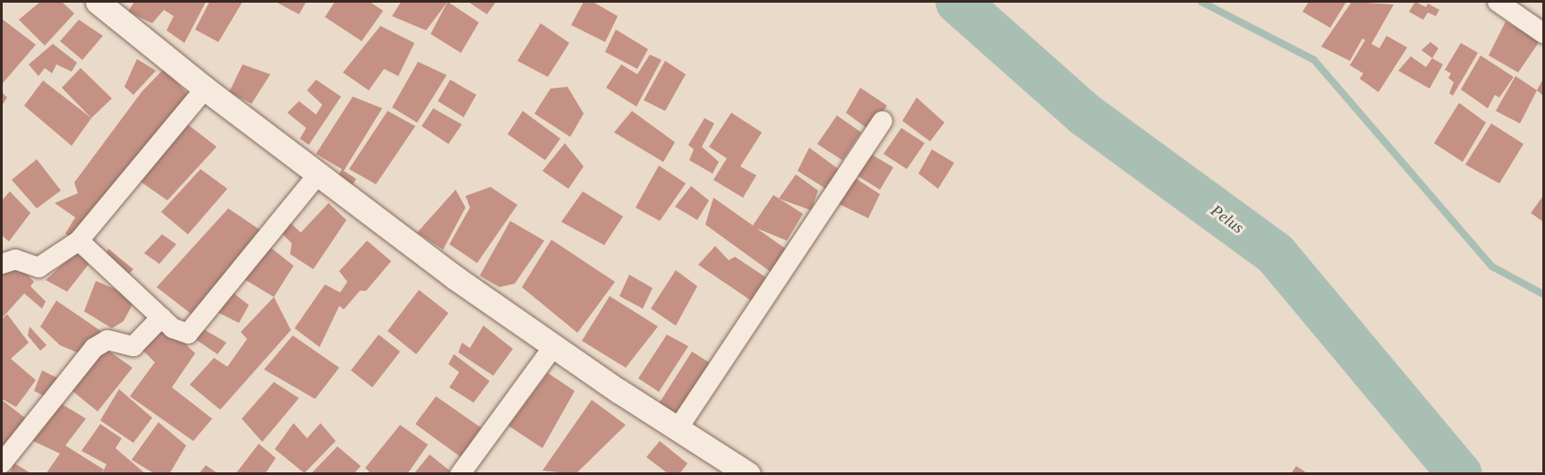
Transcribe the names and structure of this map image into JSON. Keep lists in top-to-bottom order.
{
  "water": ["Pelus"]
}
